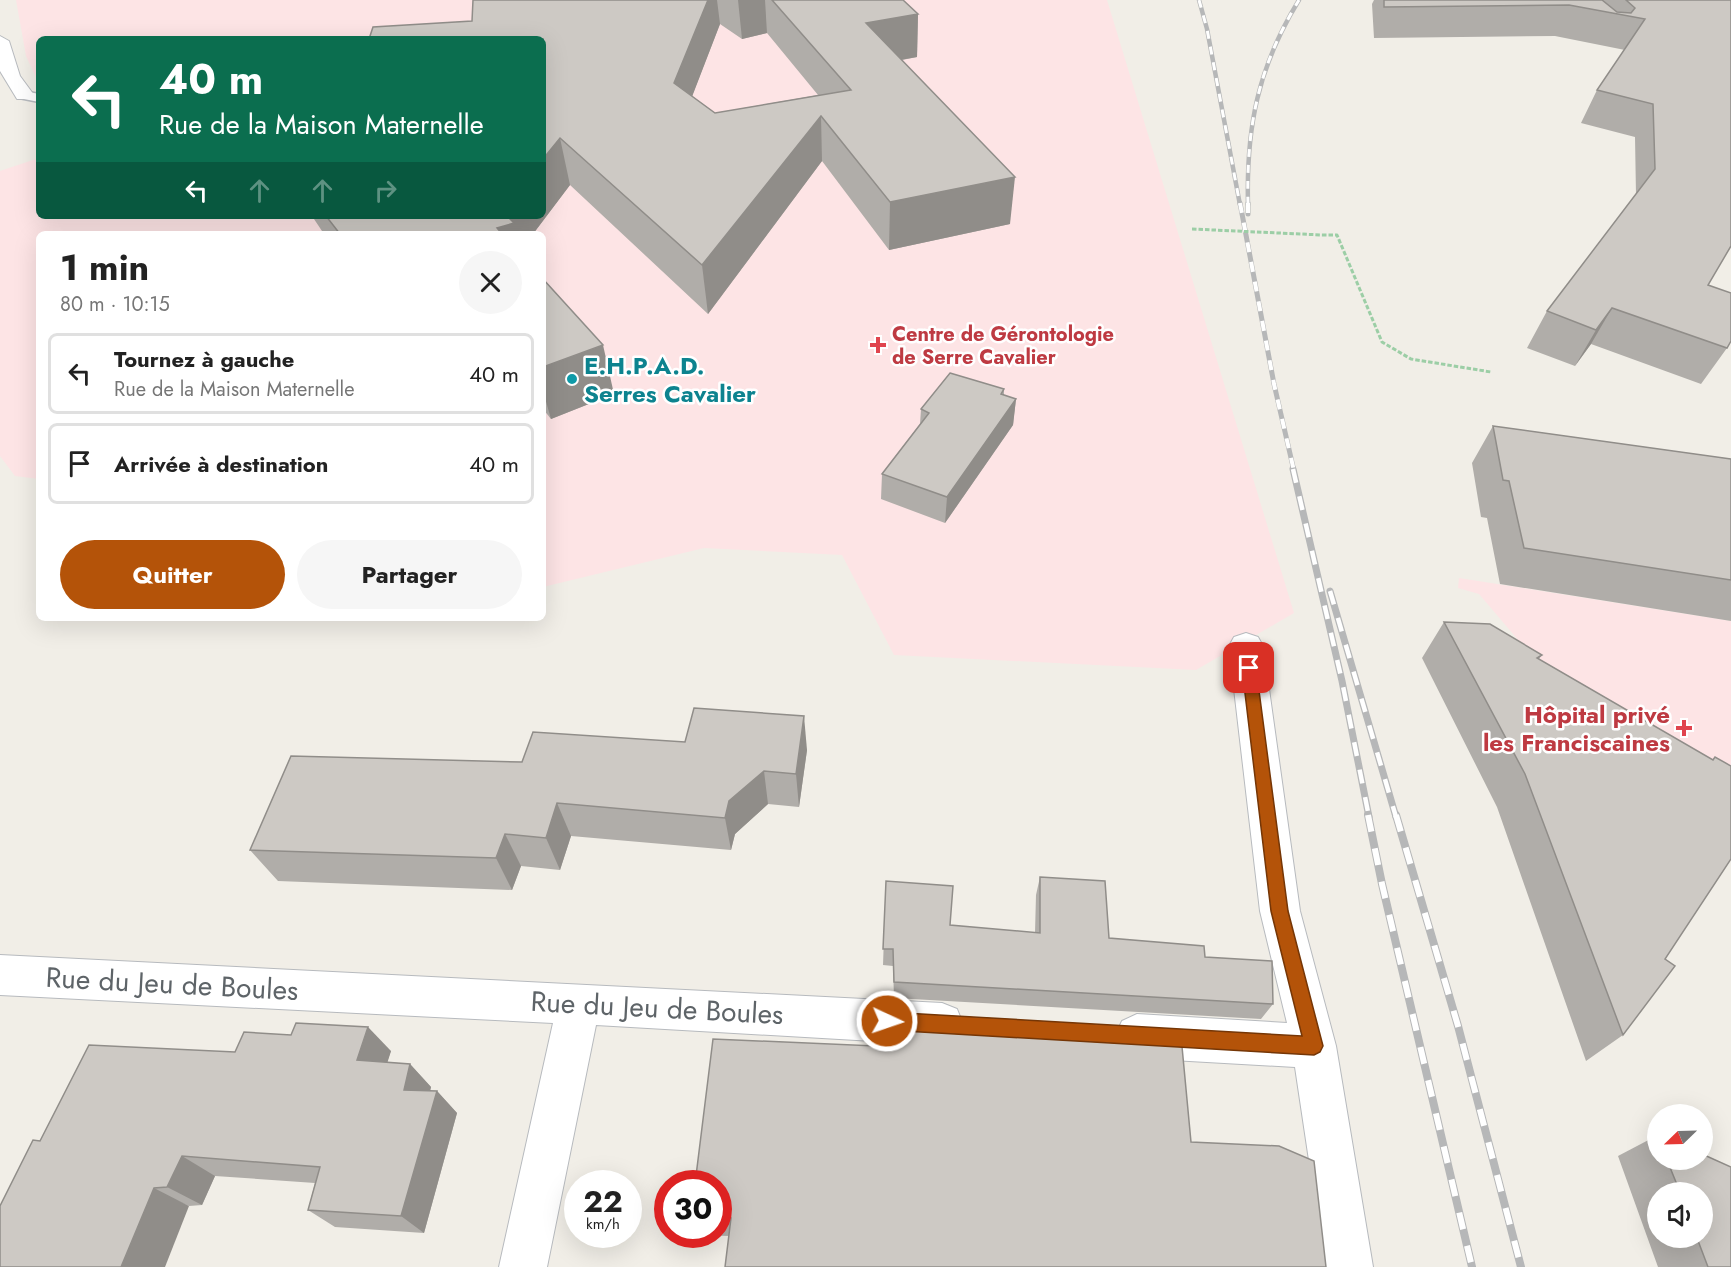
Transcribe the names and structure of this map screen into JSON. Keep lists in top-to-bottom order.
{
  "streets": {
    "street": ["Rue du Jeu de Boules"]
  },
  "places": {
    "health": ["Centre de Gérontologie de Serre Cavalier", "Hôpital privé les Franciscaines"],
    "other": ["E.H.P.A.D. Serres Cavalier"]
  },
  "north": "bottom left",
  "page": {
    "turn": ["40 m", "Rue de la Maison Maternelle"],
    "heading": ["1 min", "80 m · 10:15"],
    "list": [
      {
        "name": "Tournez à gauche",
        "note": "Rue de la Maison Maternelle",
        "value": "40 m"
      },
      {
        "name": "Arrivée à destination",
        "value": "40 m"
      }
    ],
    "buttons": ["Quitter", "Partager"],
    "speed": "22 km/h",
    "limit": "30"
  }
}
